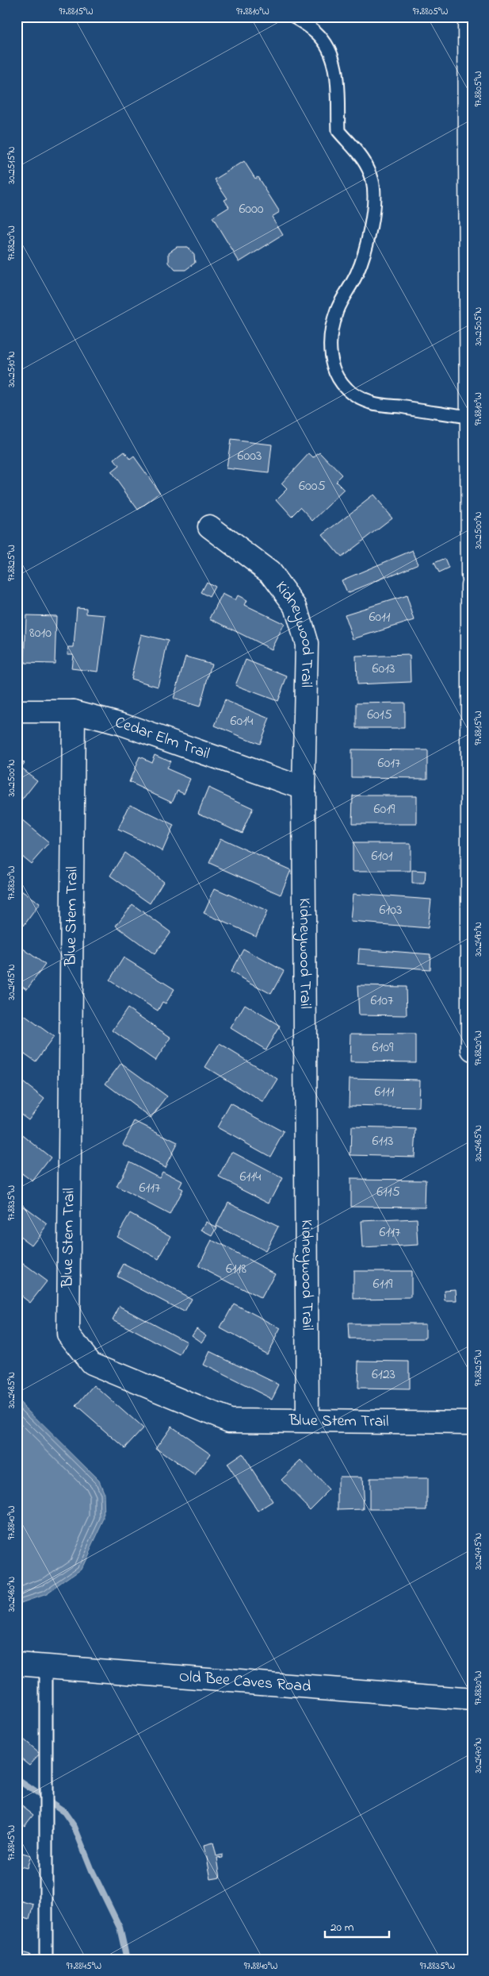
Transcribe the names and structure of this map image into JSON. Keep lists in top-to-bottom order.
{
  "streets": {
    "street": [
      "Kidneywood Trail",
      "Cedar Elm Trail",
      "Blue Stem Trail",
      "Old Bee Caves Road"
    ]
  },
  "crossings": [
    ["Kidneywood Trail", "Cedar Elm Trail"],
    ["Kidneywood Trail", "Blue Stem Trail"],
    ["Cedar Elm Trail", "Blue Stem Trail"]
  ],
  "house_numbers": [
    "6000",
    "6003",
    "6005",
    "6011",
    "8010",
    "6013",
    "6015",
    "6014",
    "6017",
    "6019",
    "6101",
    "6103",
    "6107",
    "6109",
    "6111",
    "6113",
    "6114",
    "6117",
    "6115",
    "6117",
    "6118",
    "6119",
    "6123"
  ],
  "scale_bar": "20 m",
  "coordinates": [
    "97.8815°W",
    "97.8810°W",
    "97.8805°W",
    "30.2515°N",
    "97.8820°W",
    "30.2505°N",
    "30.2510°N",
    "30.2500°N",
    "97.8825°W",
    "97.8830°W",
    "30.2490°N",
    "30.2495°N",
    "30.2485°N",
    "97.8835°W",
    "97.8840°W",
    "30.2475°N",
    "30.2480°N",
    "30.2470°N",
    "97.8845°W"
  ]
}
